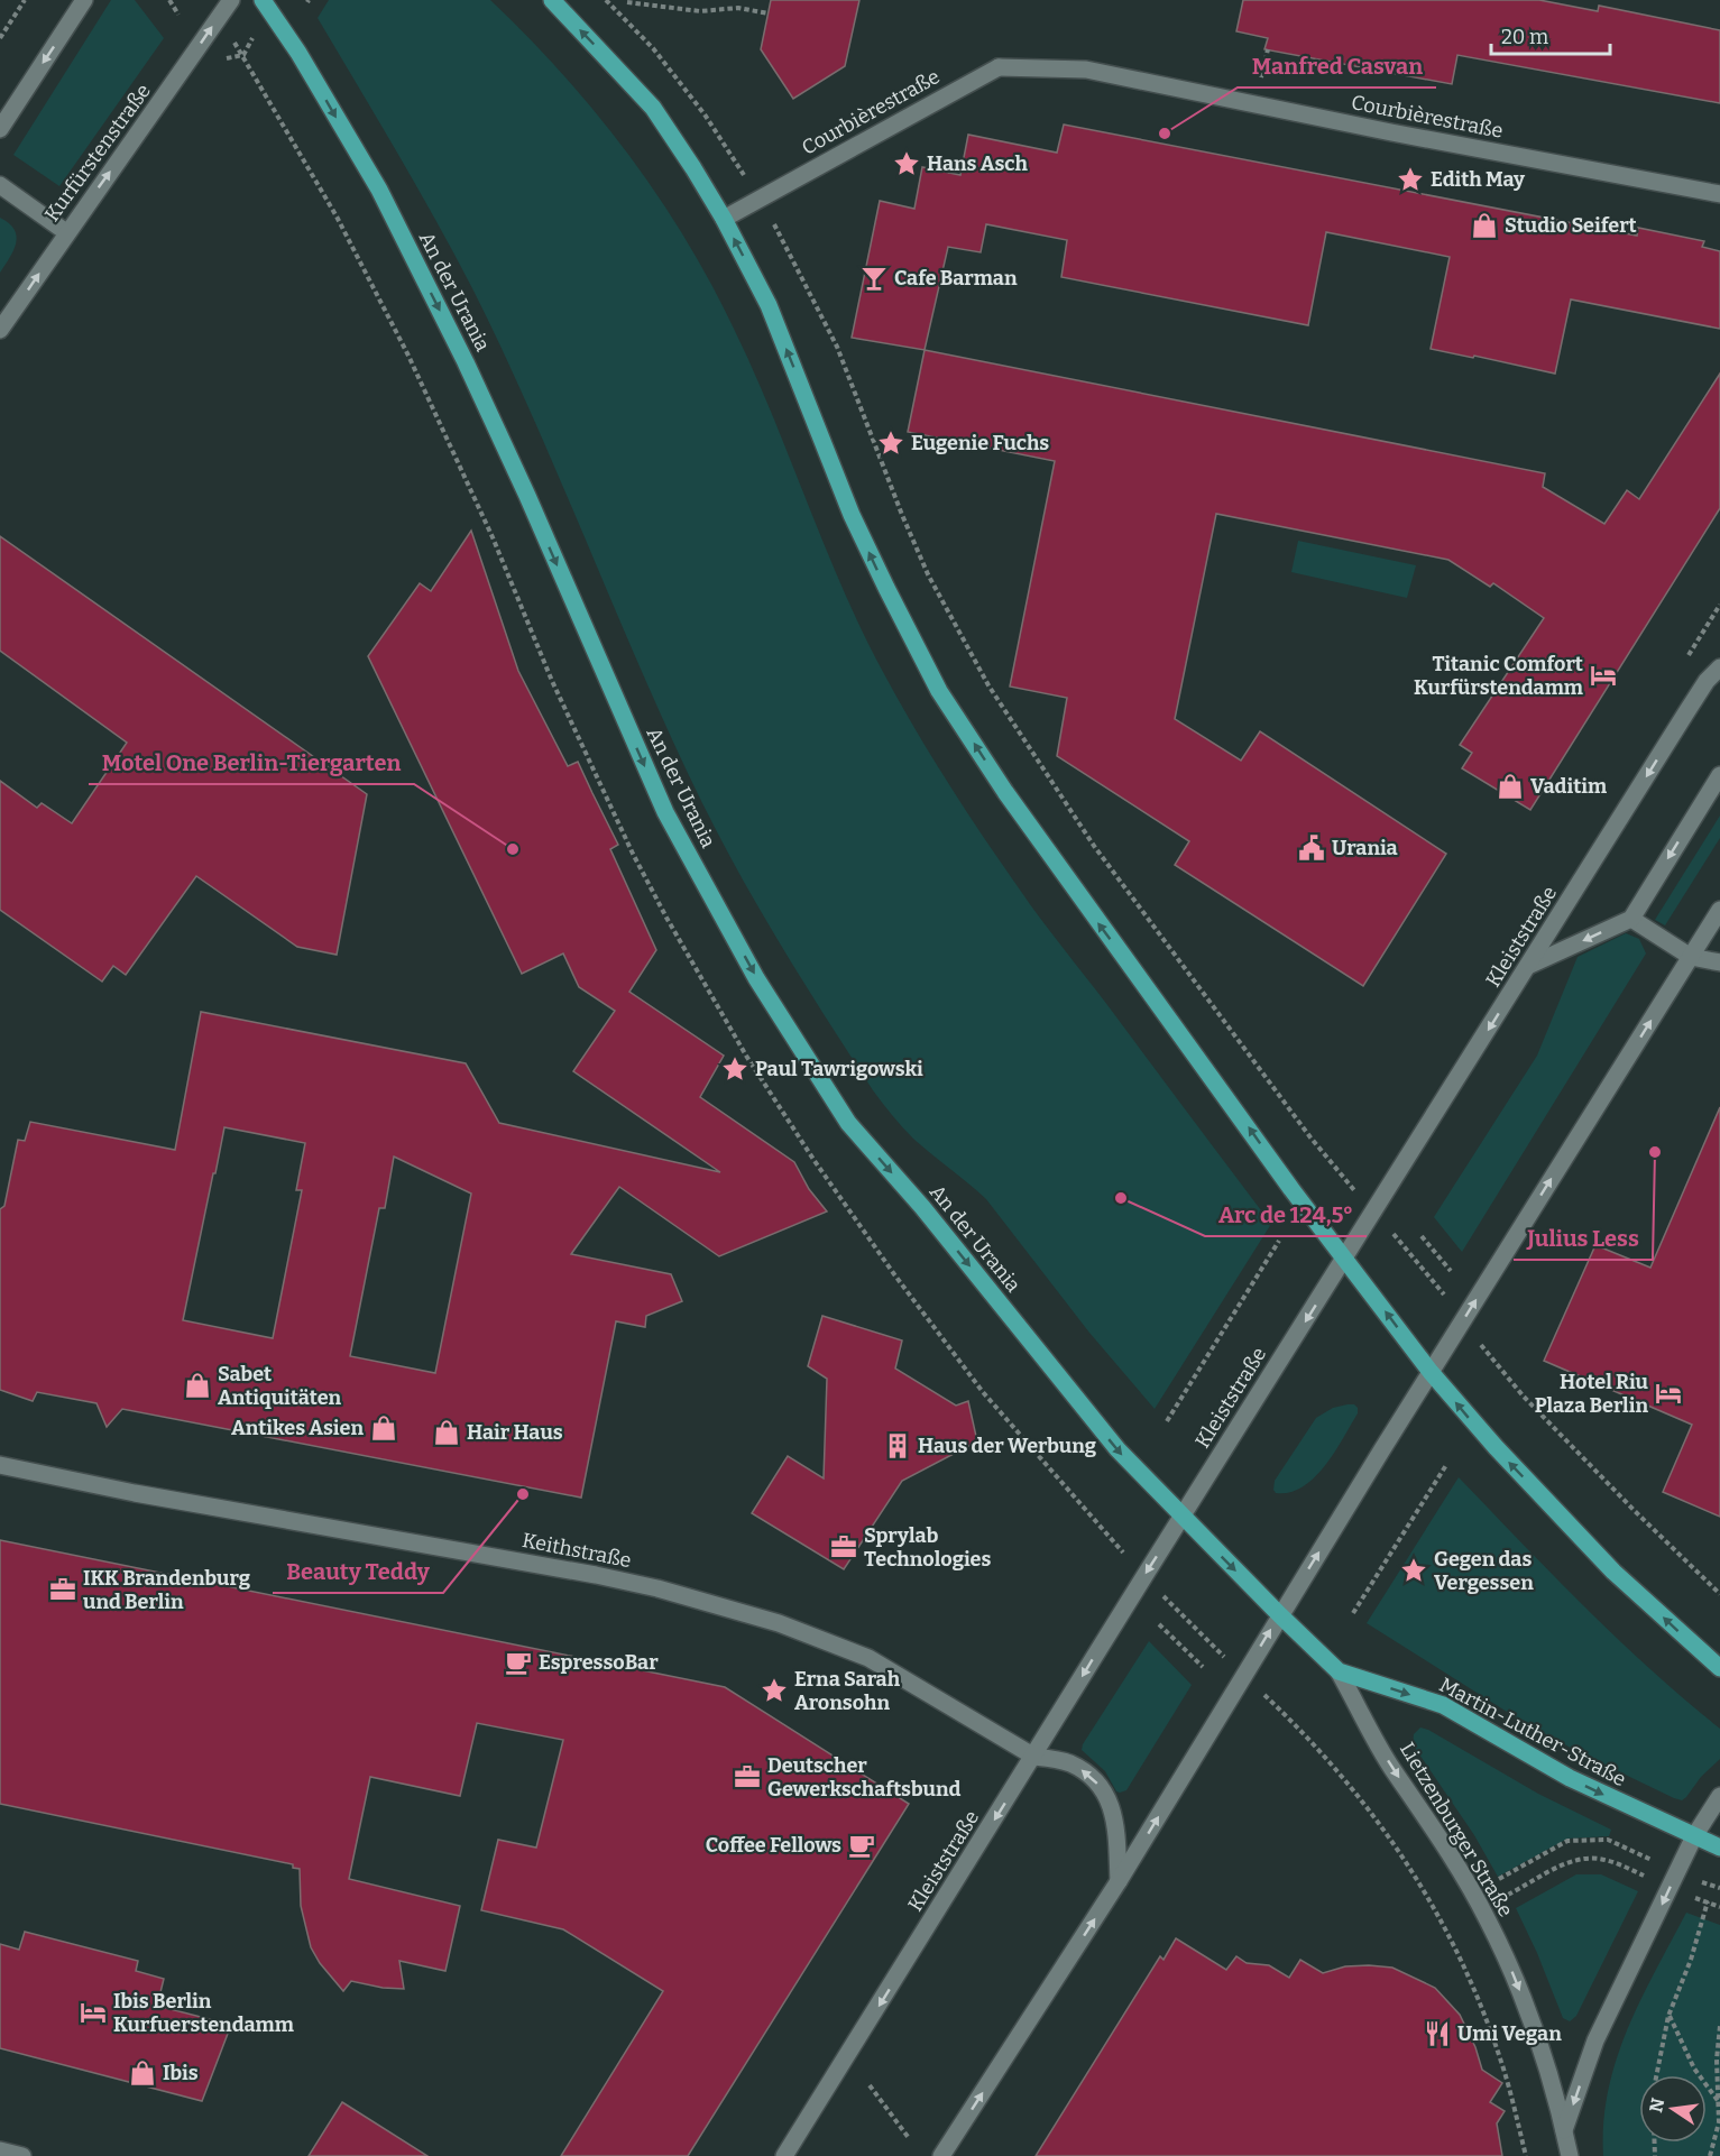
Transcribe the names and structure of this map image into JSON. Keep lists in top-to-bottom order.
{
  "streets": {
    "main road": [
      "Courbièrestraße",
      "Kurfürstenstraße",
      "An der Urania",
      "Kleiststraße",
      "Keithstraße",
      "Martin-Luther-Straße",
      "Lietzenburger Straße"
    ]
  },
  "crossings": [
    ["An der Urania", "Kleiststraße"],
    ["An der Urania", "Martin-Luther-Straße"],
    ["Kleiststraße", "Keithstraße"],
    ["Kleiststraße", "Martin-Luther-Straße"],
    ["Martin-Luther-Straße", "Lietzenburger Straße"]
  ],
  "one_way": ["An der Urania", "Martin-Luther-Straße", "Lietzenburger Straße"],
  "places": {
    "other": [
      "Manfred Casvan",
      "Motel One Berlin-Tiergarten",
      "Julius Less",
      "Arc de 124,5°",
      "Beauty Teddy"
    ],
    "place": [
      "Hans Asch",
      "Edith May",
      "Eugenie Fuchs",
      "Paul Tawrigowski",
      "Gegen das Vergessen",
      "Erna Sarah Aronsohn"
    ],
    "shop": [
      "Studio Seifert",
      "Vaditim",
      "Sabet Antiquitäten",
      "Antikes Asien",
      "Hair Haus",
      "Ibis"
    ],
    "bar": ["Cafe Barman"],
    "hotel": ["Titanic Comfort Kurfürstendamm", "Hotel Riu Plaza Berlin", "Ibis Berlin Kurfuerstendamm"],
    "public building": ["Urania"],
    "building": ["Haus der Werbung"],
    "office": ["Sprylab Technologies", "IKK Brandenburg und Berlin", "Deutscher Gewerkschaftsbund"],
    "cafe": ["EspressoBar", "Coffee Fellows"],
    "restaurant": ["Umi Vegan"]
  },
  "scale_bar": "20 m",
  "north": "left"
}
